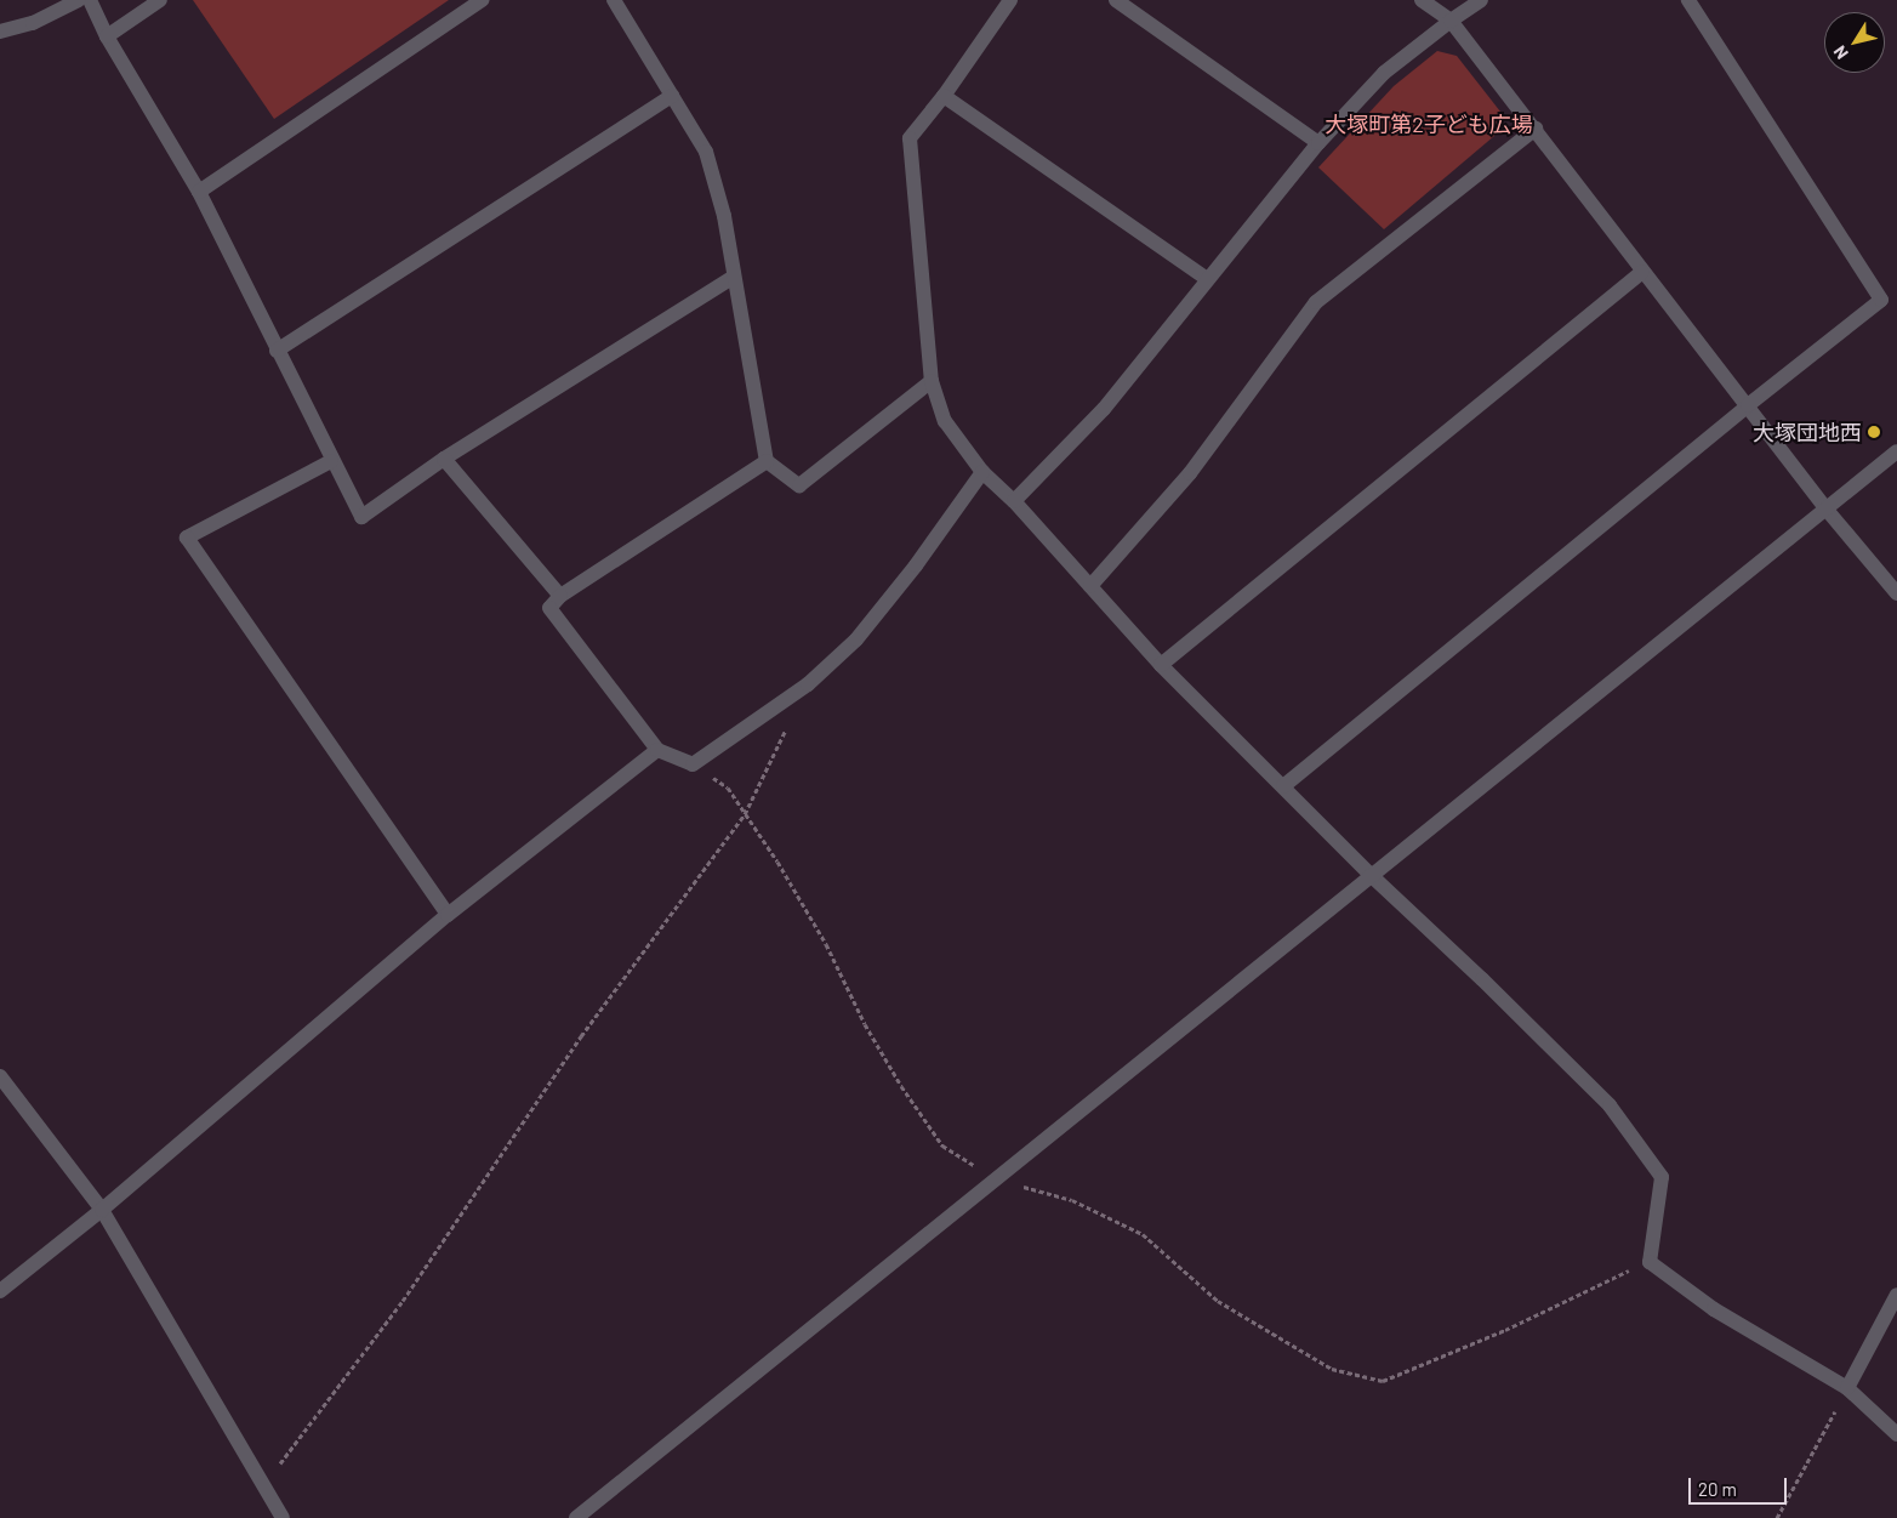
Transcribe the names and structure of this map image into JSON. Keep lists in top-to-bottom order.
{
  "parks": ["大塚町第2子ども広場"],
  "places": ["大塚団地西"],
  "scale_bar": "20 m",
  "north": "bottom left"
}
